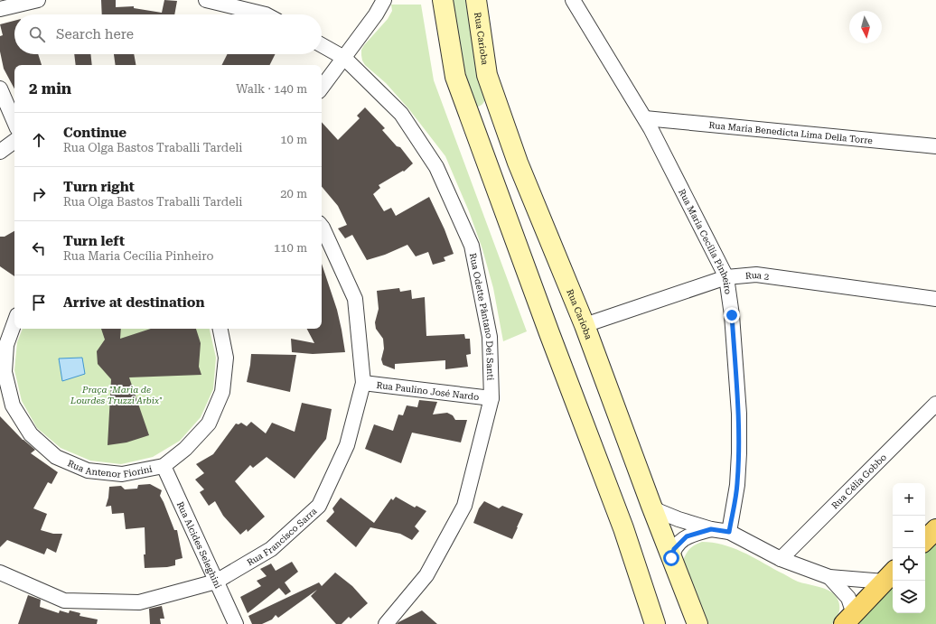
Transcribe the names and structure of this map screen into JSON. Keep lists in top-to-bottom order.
{
  "streets": {
    "main road": ["Rua Carioba"],
    "street": [
      "Rua Maria Benedicta Lima Della Torre",
      "Rua Maria Cecília Pinheiro",
      "Rua 2",
      "Rua Odette Pântano Dei Santi",
      "Rua Paulino José Nardo",
      "Rua Antenor Fiorini",
      "Rua Célia Gobbo",
      "Rua Francisco Sarra",
      "Rua Alcides Seleghini"
    ]
  },
  "crossings": [
    ["Rua Carioba", "Rua 2"],
    ["Rua Maria Benedicta Lima Della Torre", "Rua Maria Cecília Pinheiro"],
    ["Rua Maria Cecília Pinheiro", "Rua 2"],
    ["Rua Odette Pântano Dei Santi", "Rua Paulino José Nardo"],
    ["Rua Paulino José Nardo", "Rua Francisco Sarra"],
    ["Rua Antenor Fiorini", "Rua Alcides Seleghini"],
    ["Rua Francisco Sarra", "Rua Alcides Seleghini"]
  ],
  "parks": ["Praça \"Maria de Lourdes Truzzi Arbix\""],
  "north": "bottom",
  "page": {
    "search": "Search here",
    "heading": ["2 min", "Walk · 140 m"],
    "list": [
      ["Continue", "Rua Olga Bastos Traballi Tardeli", "10 m"],
      ["Turn right", "Rua Olga Bastos Traballi Tardeli", "20 m"],
      ["Turn left", "Rua Maria Cecília Pinheiro", "110 m"],
      "Arrive at destination"
    ],
    "map_buttons": ["+", "−"]
  }
}
